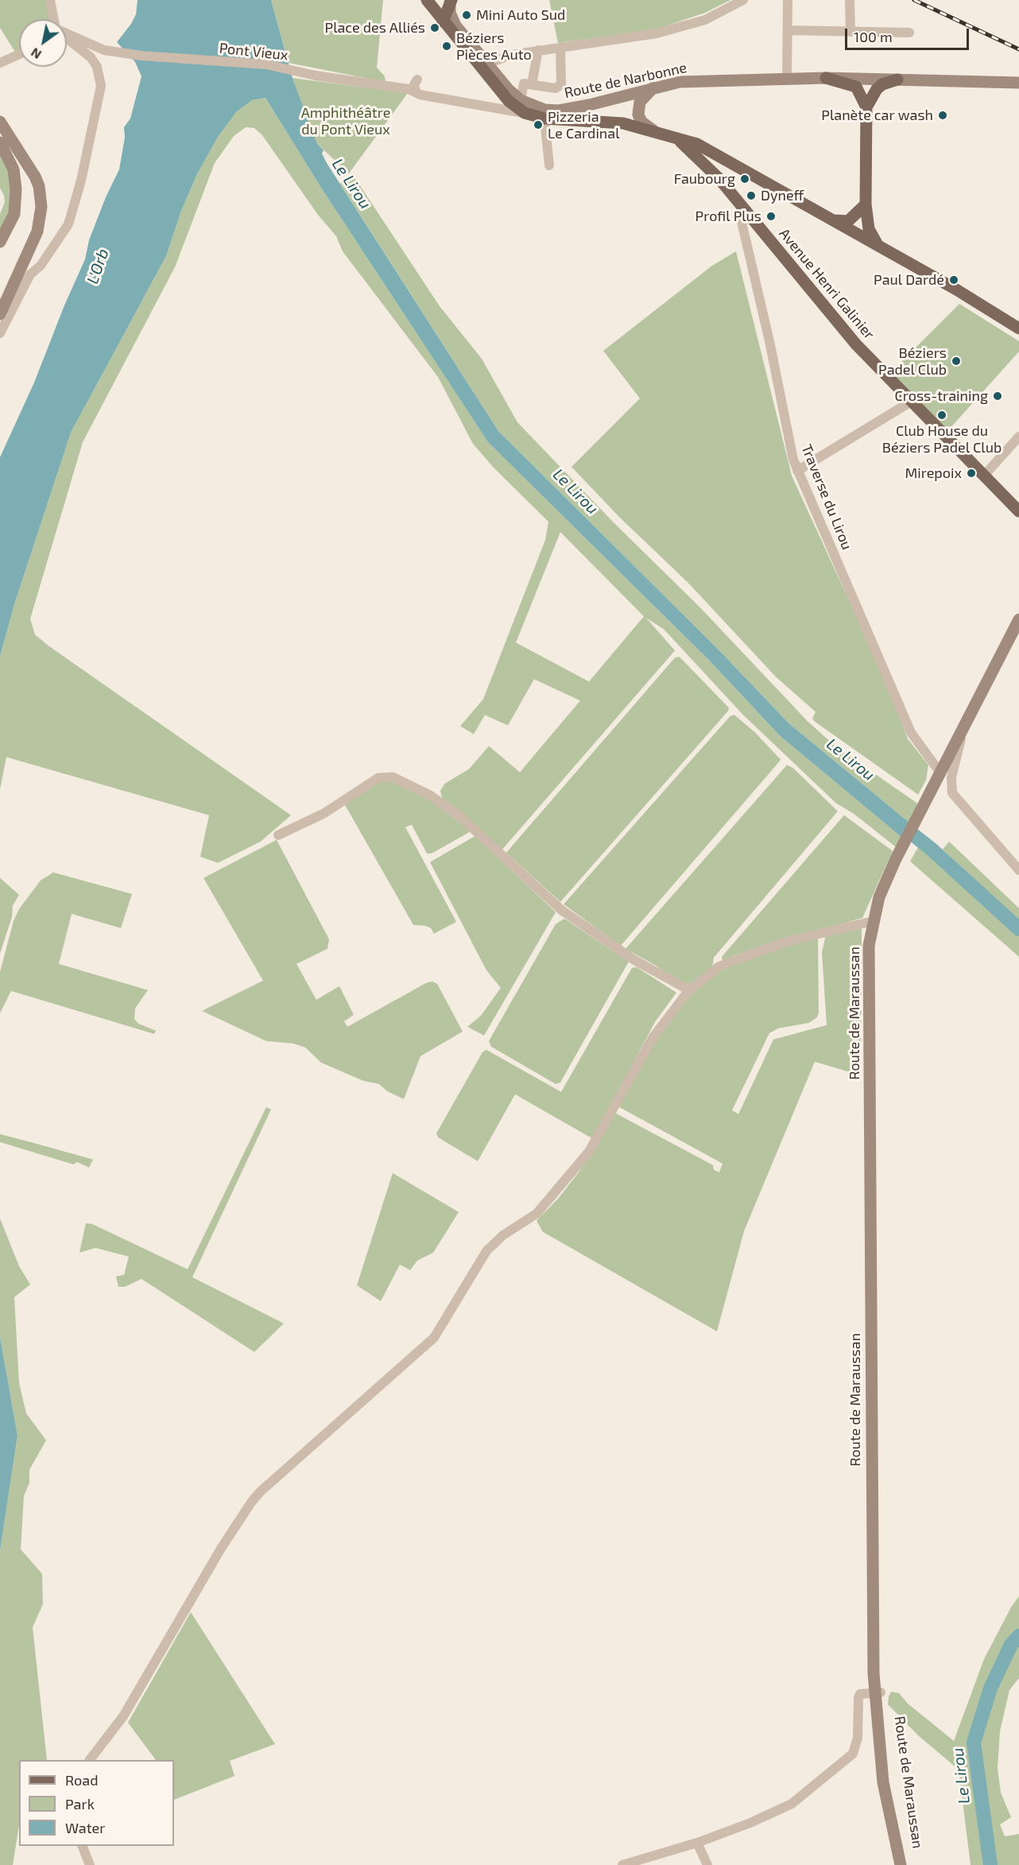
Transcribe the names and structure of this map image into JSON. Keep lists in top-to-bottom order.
{
  "streets": {
    "main road": ["Route de Narbonne", "Avenue Henri Galinier", "Route de Maraussan"],
    "street": ["Pont Vieux", "Traverse du Lirou"]
  },
  "crossings": [
    ["Avenue Henri Galinier", "Traverse du Lirou"],
    ["Traverse du Lirou", "Route de Maraussan"]
  ],
  "water": ["Le Lirou", "L'Orb"],
  "parks": ["Amphithéâtre du Pont Vieux"],
  "places": [
    "Mini Auto Sud",
    "Place des Alliés",
    "Béziers Pièces Auto",
    "Planète car wash",
    "Pizzeria Le Cardinal",
    "Faubourg",
    "Dyneff",
    "Profil Plus",
    "Paul Dardé",
    "Béziers Padel Club",
    "Cross-training",
    "Club House du Béziers Padel Club",
    "Mirepoix"
  ],
  "legend": ["Road", "Park", "Water"],
  "scale_bar": "100 m",
  "north": "bottom left"
}
